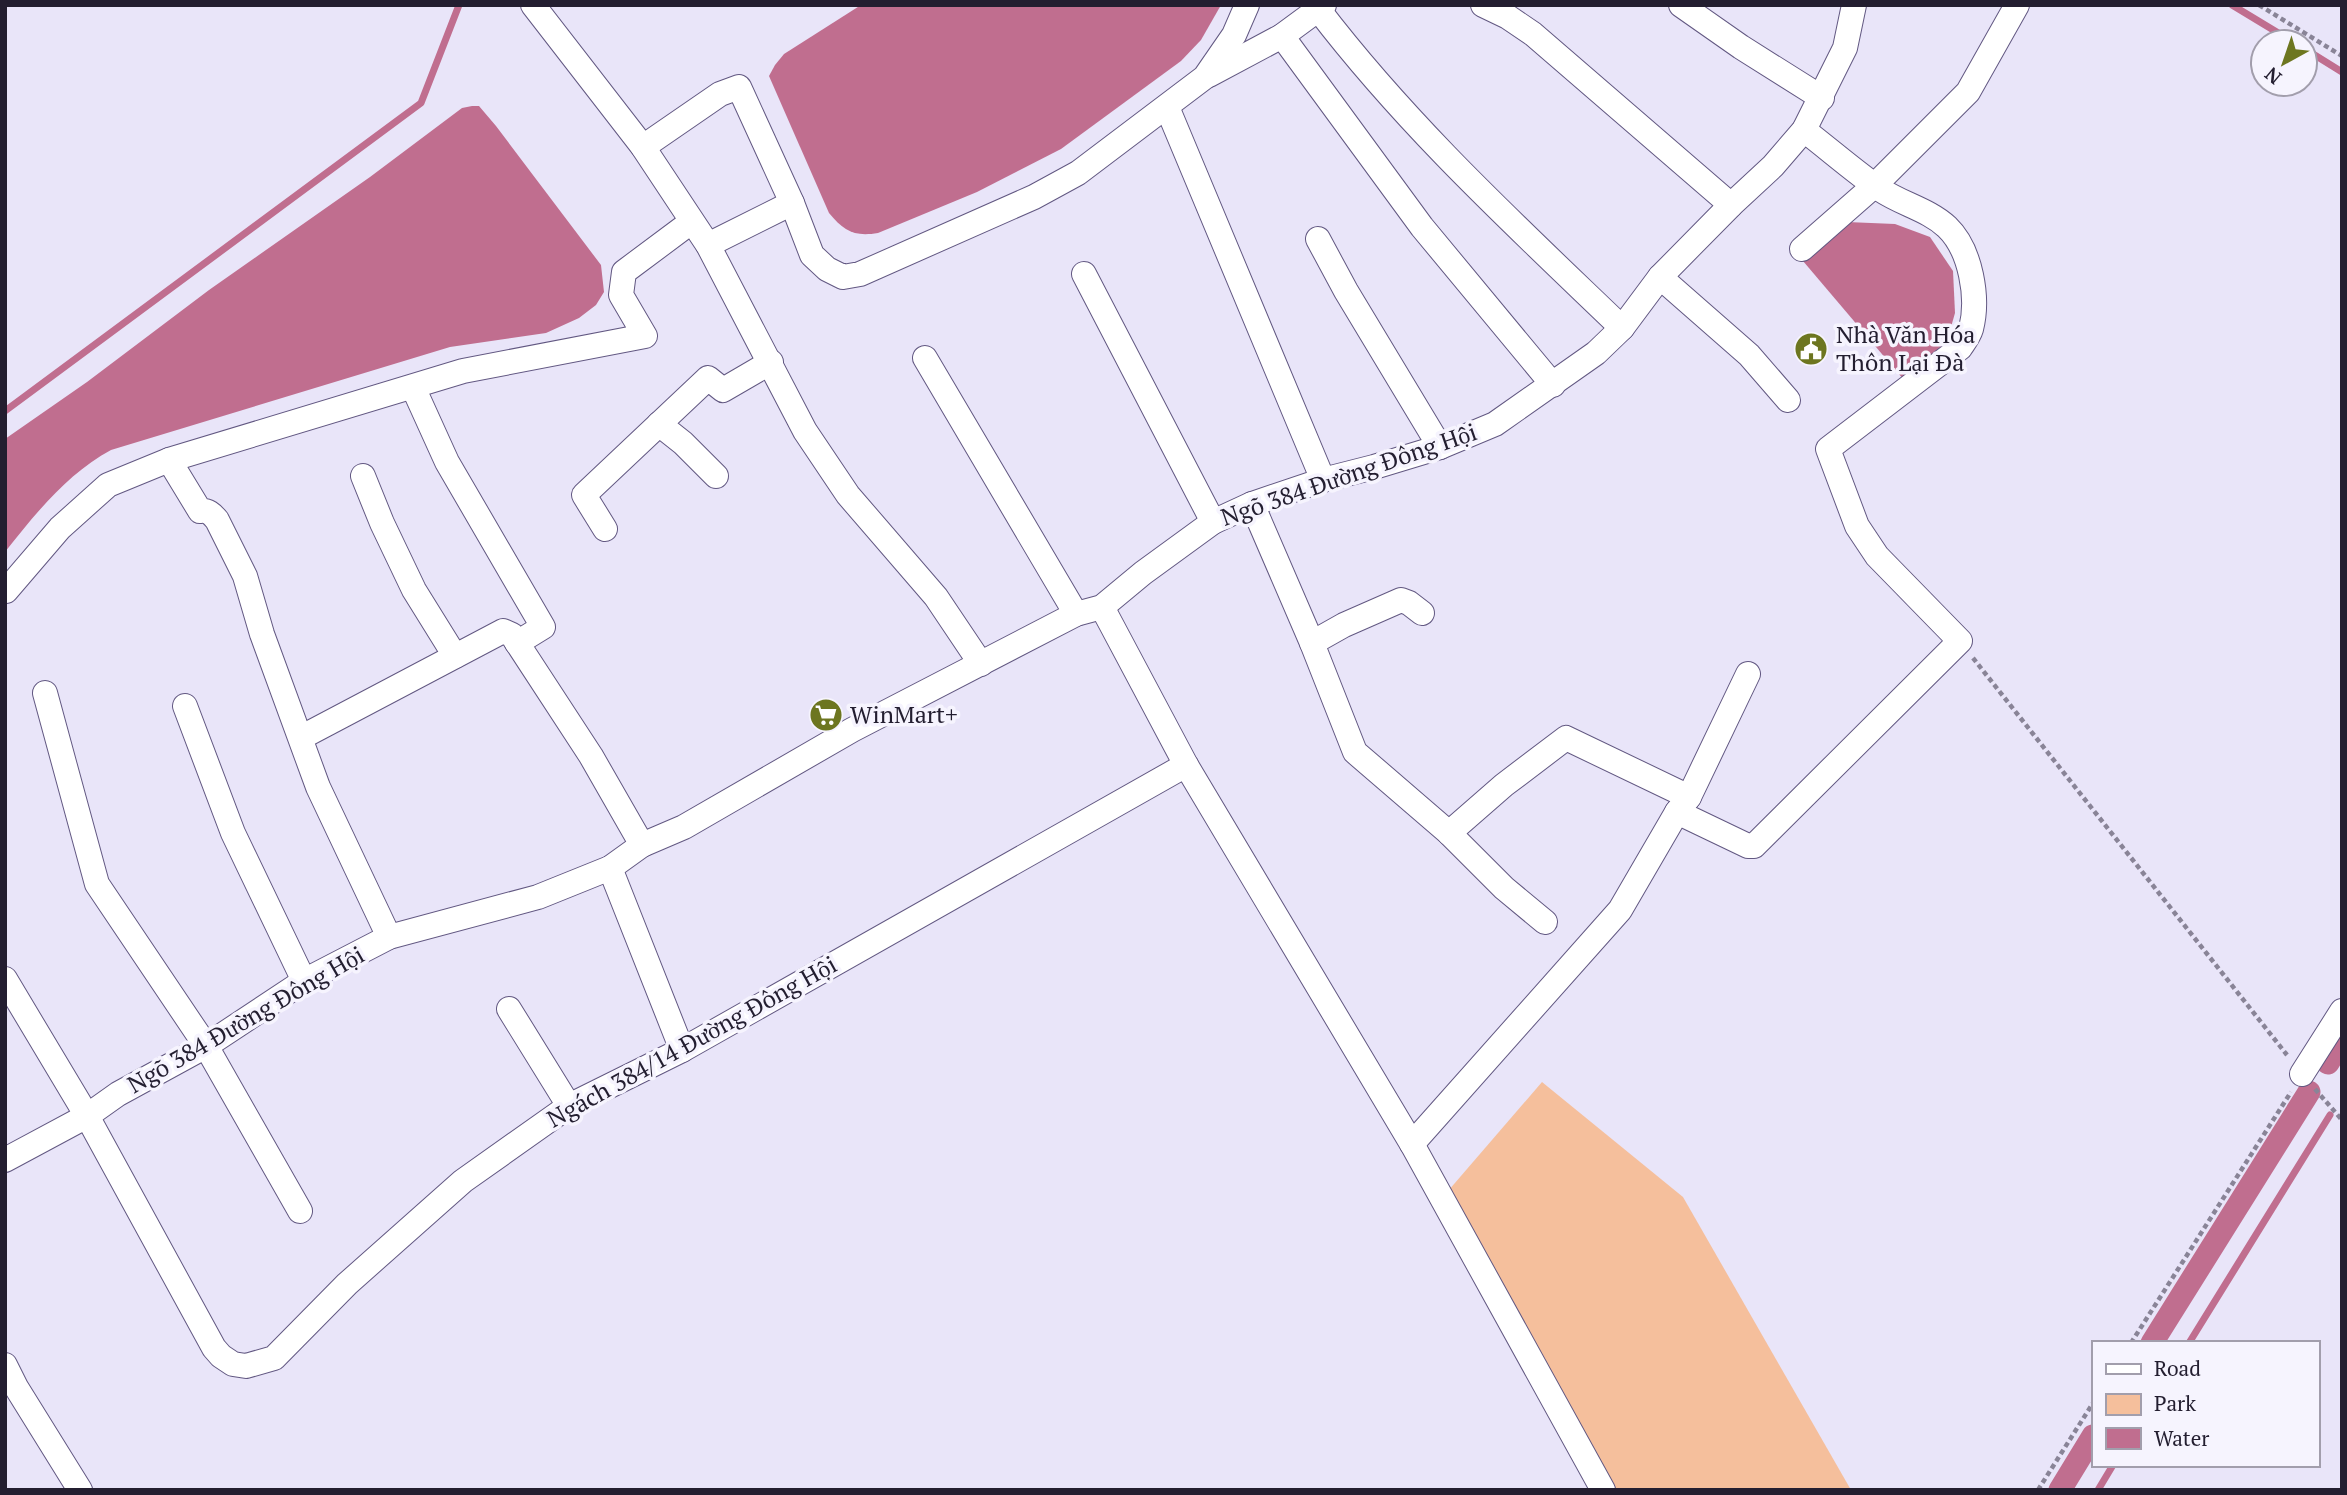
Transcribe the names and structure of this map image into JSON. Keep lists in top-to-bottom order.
{
  "streets": {
    "street": ["Ngõ 384 Đường Đông Hội", "Ngách 384/14 Đường Đông Hội"]
  },
  "crossings": [
    ["Ngõ 384 Đường Đông Hội", "Ngách 384/14 Đường Đông Hội"]
  ],
  "places": {
    "public building": ["Nhà Văn Hóa Thôn Lại Đà"],
    "supermarket": ["WinMart+"]
  },
  "legend": ["Road", "Park", "Water"],
  "north": "bottom left"
}
